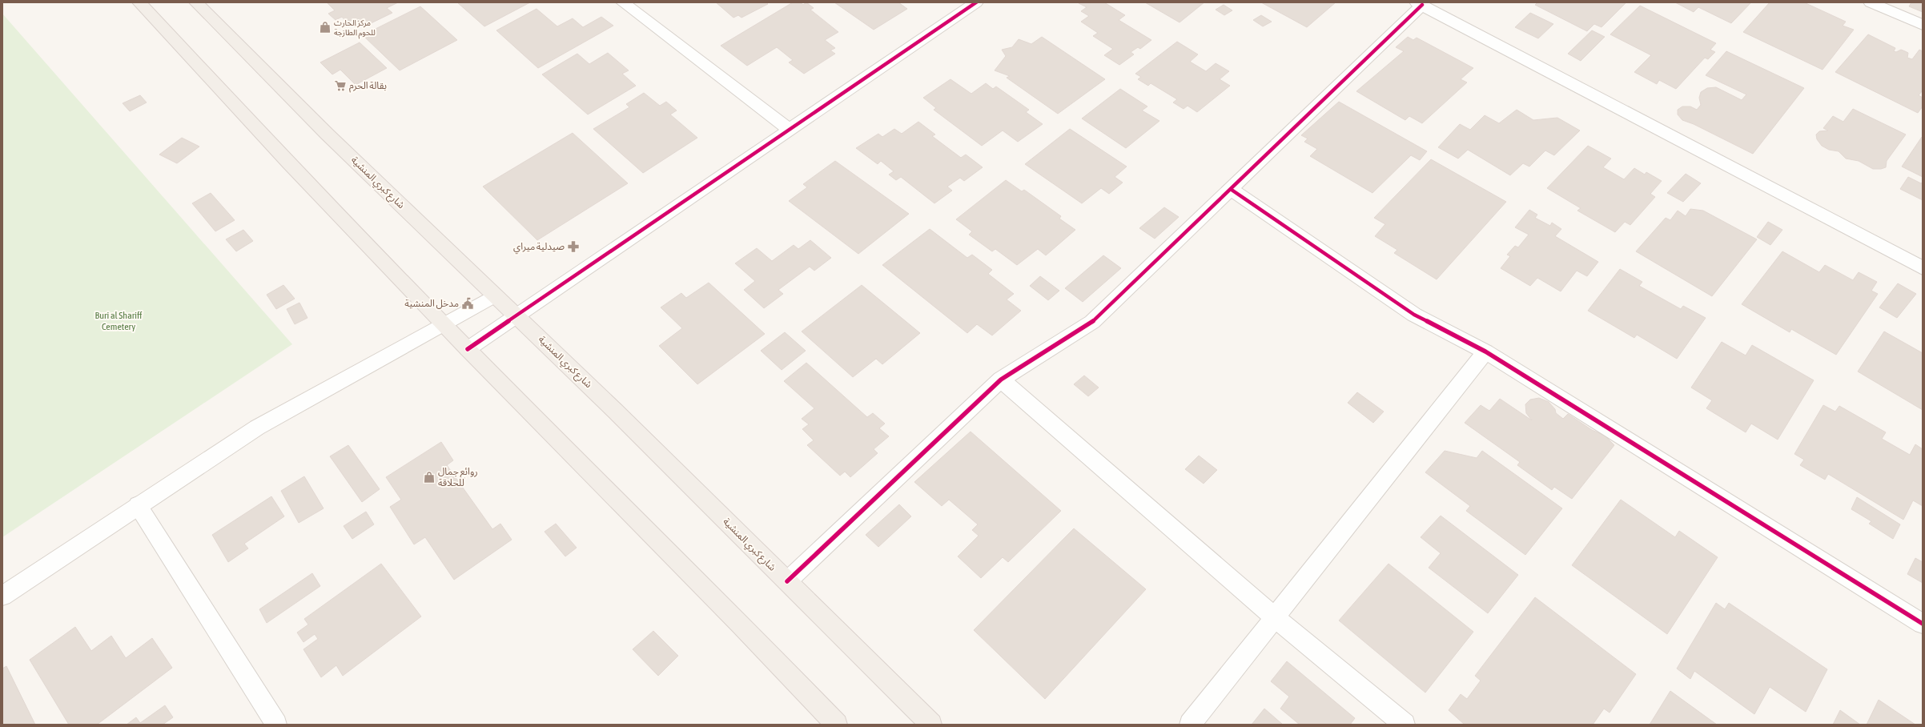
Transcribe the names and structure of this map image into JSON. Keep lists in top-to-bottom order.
{
  "streets": {
    "main road": ["شارع كبري المنشية"]
  },
  "parks": ["Buri al Shariff Cemetery"],
  "places": {
    "shop": ["مركز الحارث للحوم الطازجة", "روائع جمال للحلاقة"],
    "supermarket": ["بقالة الحرم"],
    "pharmacy": ["صيدلية ميراي"],
    "public building": ["مدخل المنشية"]
  }
}
